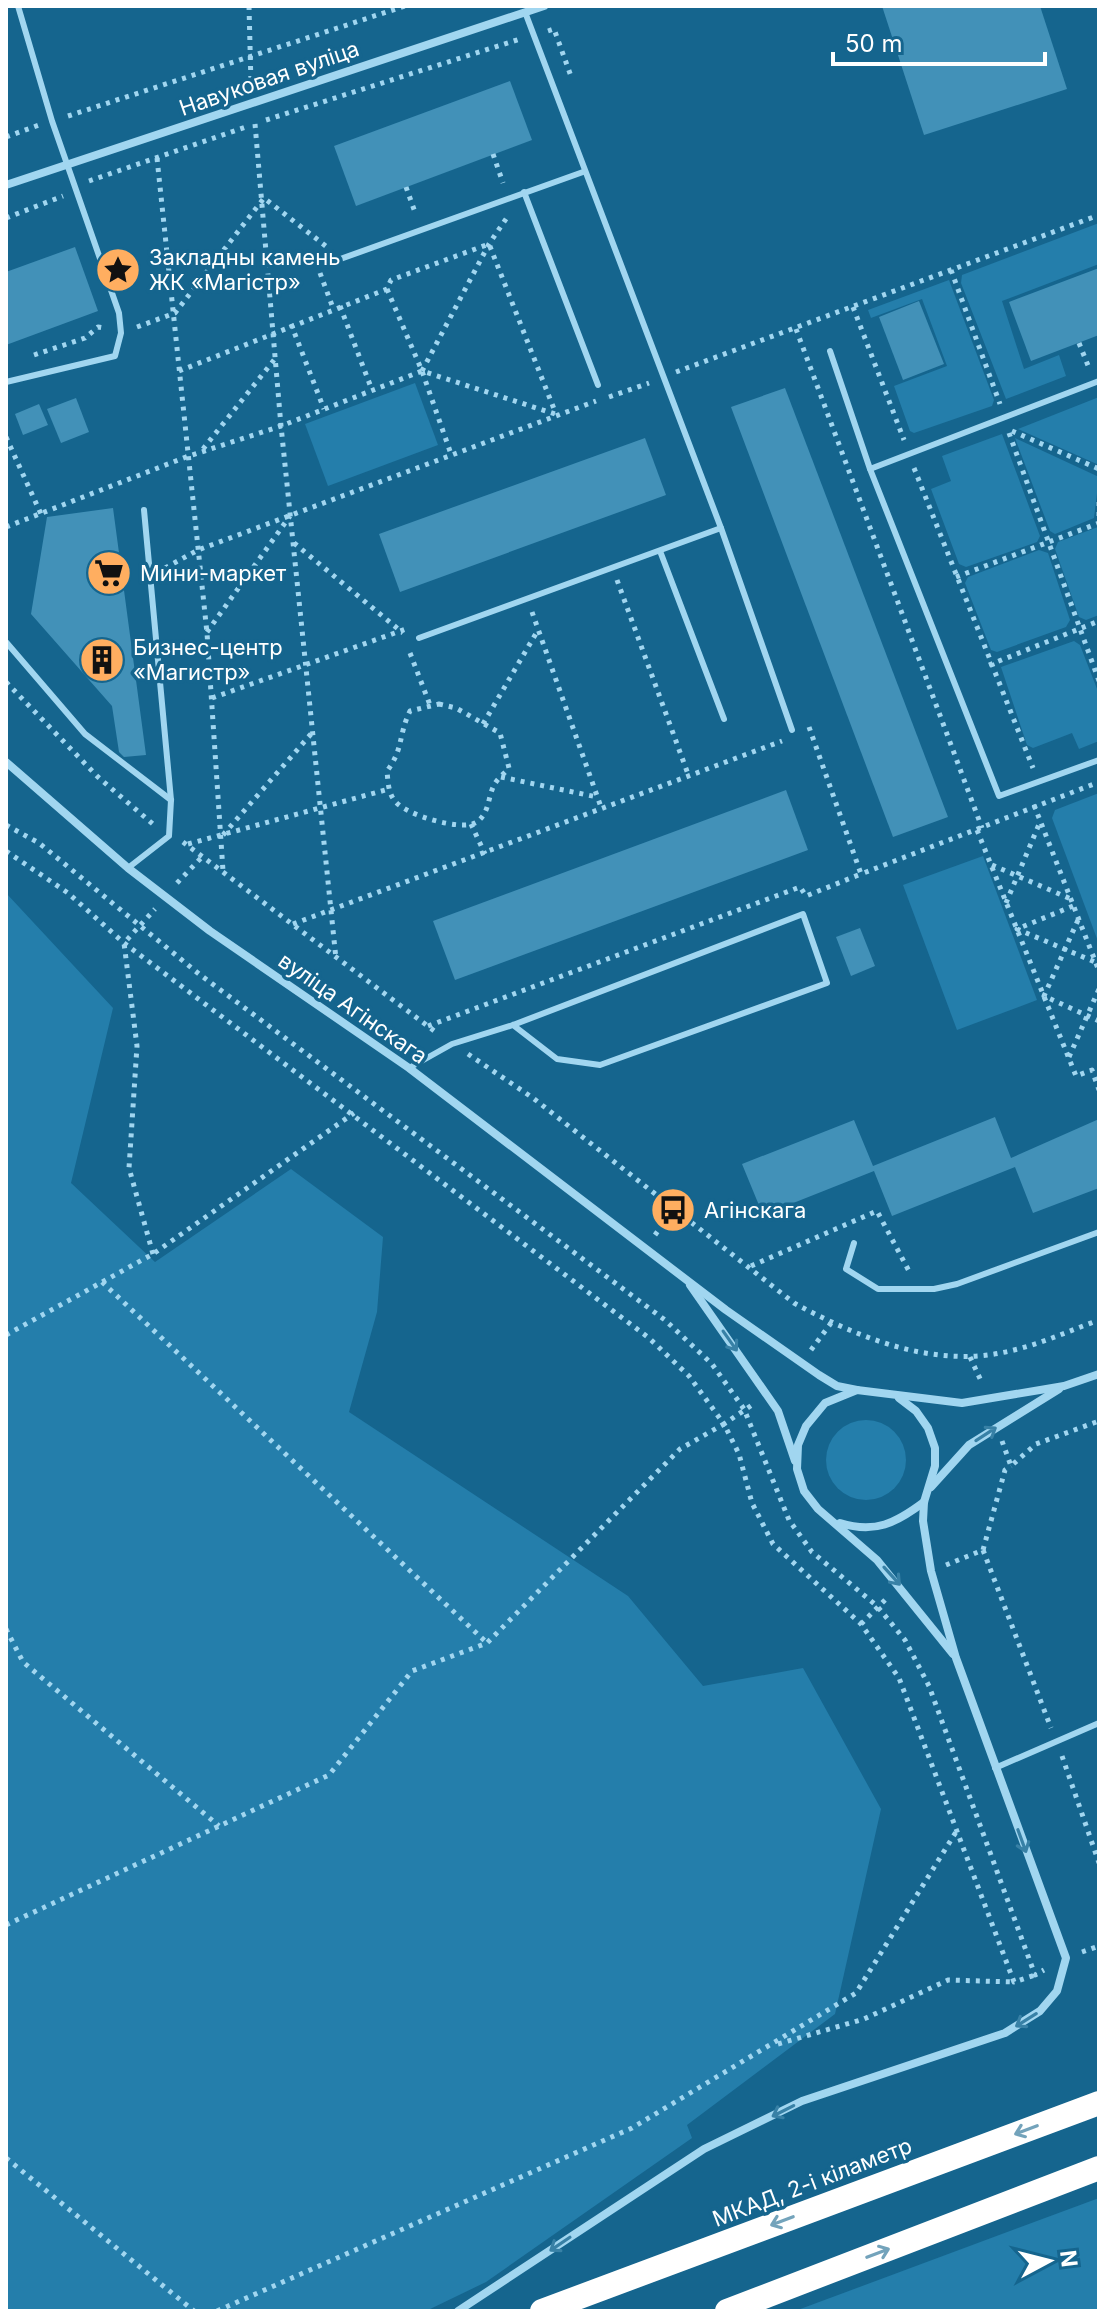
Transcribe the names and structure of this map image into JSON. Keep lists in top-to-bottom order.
{
  "streets": {
    "highway": ["МКАД, 2-і кіламетр"],
    "street": ["Навуковая вуліца", "вуліца Агінскага"]
  },
  "places": {
    "place": ["Закладны камень ЖК «Магістр»"],
    "supermarket": ["Мини-маркет"],
    "building": ["Бизнес-центр «Магистр»"],
    "bus stop": ["Агінскага"]
  },
  "scale_bar": "50 m",
  "north": "right"
}
